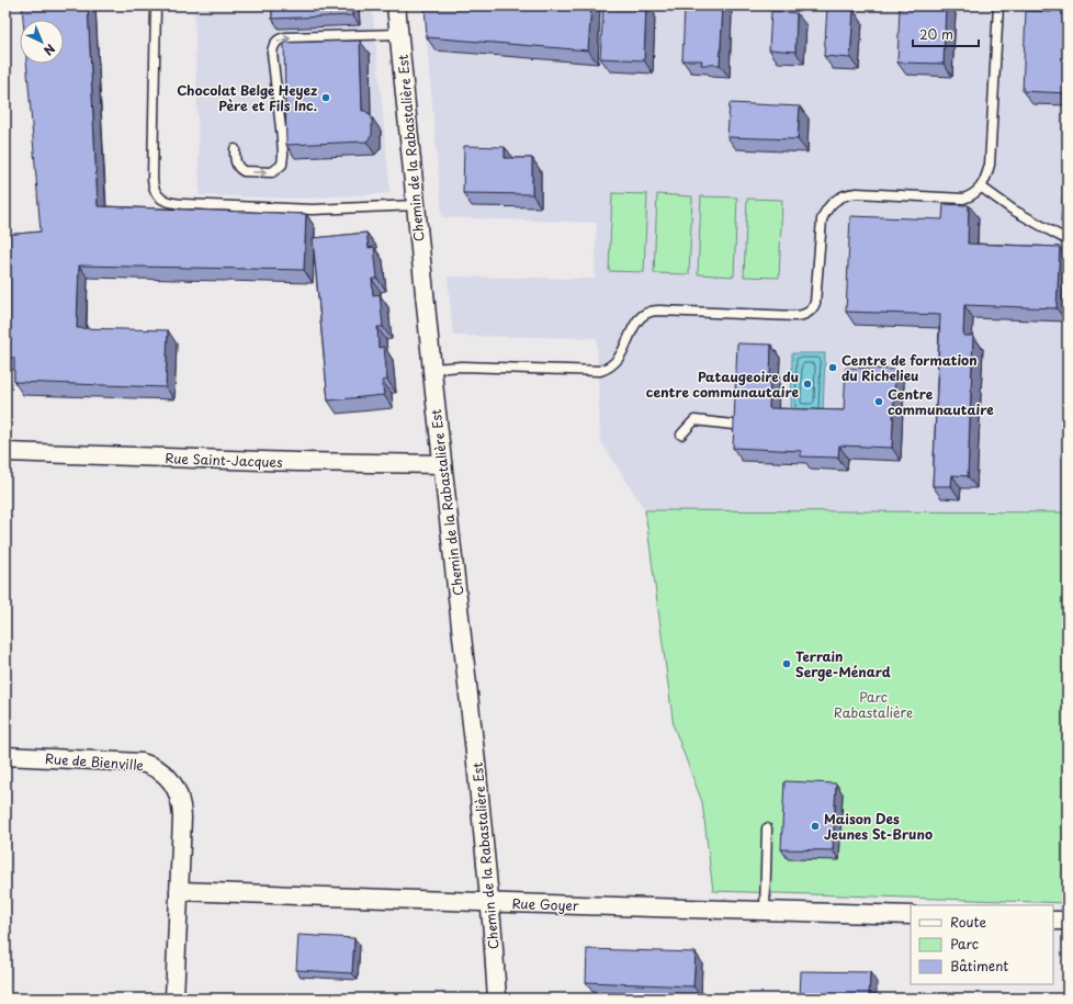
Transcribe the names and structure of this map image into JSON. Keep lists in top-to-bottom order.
{
  "streets": {
    "street": [
      "Chemin de la Rabastalière Est",
      "Rue Saint-Jacques",
      "Rue de Bienville",
      "Rue Goyer"
    ]
  },
  "crossings": [
    ["Chemin de la Rabastalière Est", "Rue Saint-Jacques"],
    ["Chemin de la Rabastalière Est", "Rue Goyer"],
    ["Rue de Bienville", "Rue Goyer"]
  ],
  "parks": ["Parc Rabastalière"],
  "places": [
    "Chocolat Belge Heyez Père et Fils Inc.",
    "Centre de formation du Richelieu",
    "Pataugeoire du centre communautaire",
    "Centre communautaire",
    "Terrain Serge-Ménard",
    "Maison Des Jeunes St-Bruno"
  ],
  "legend": ["Route", "Parc", "Bâtiment"],
  "scale_bar": "20 m",
  "north": "bottom right"
}
